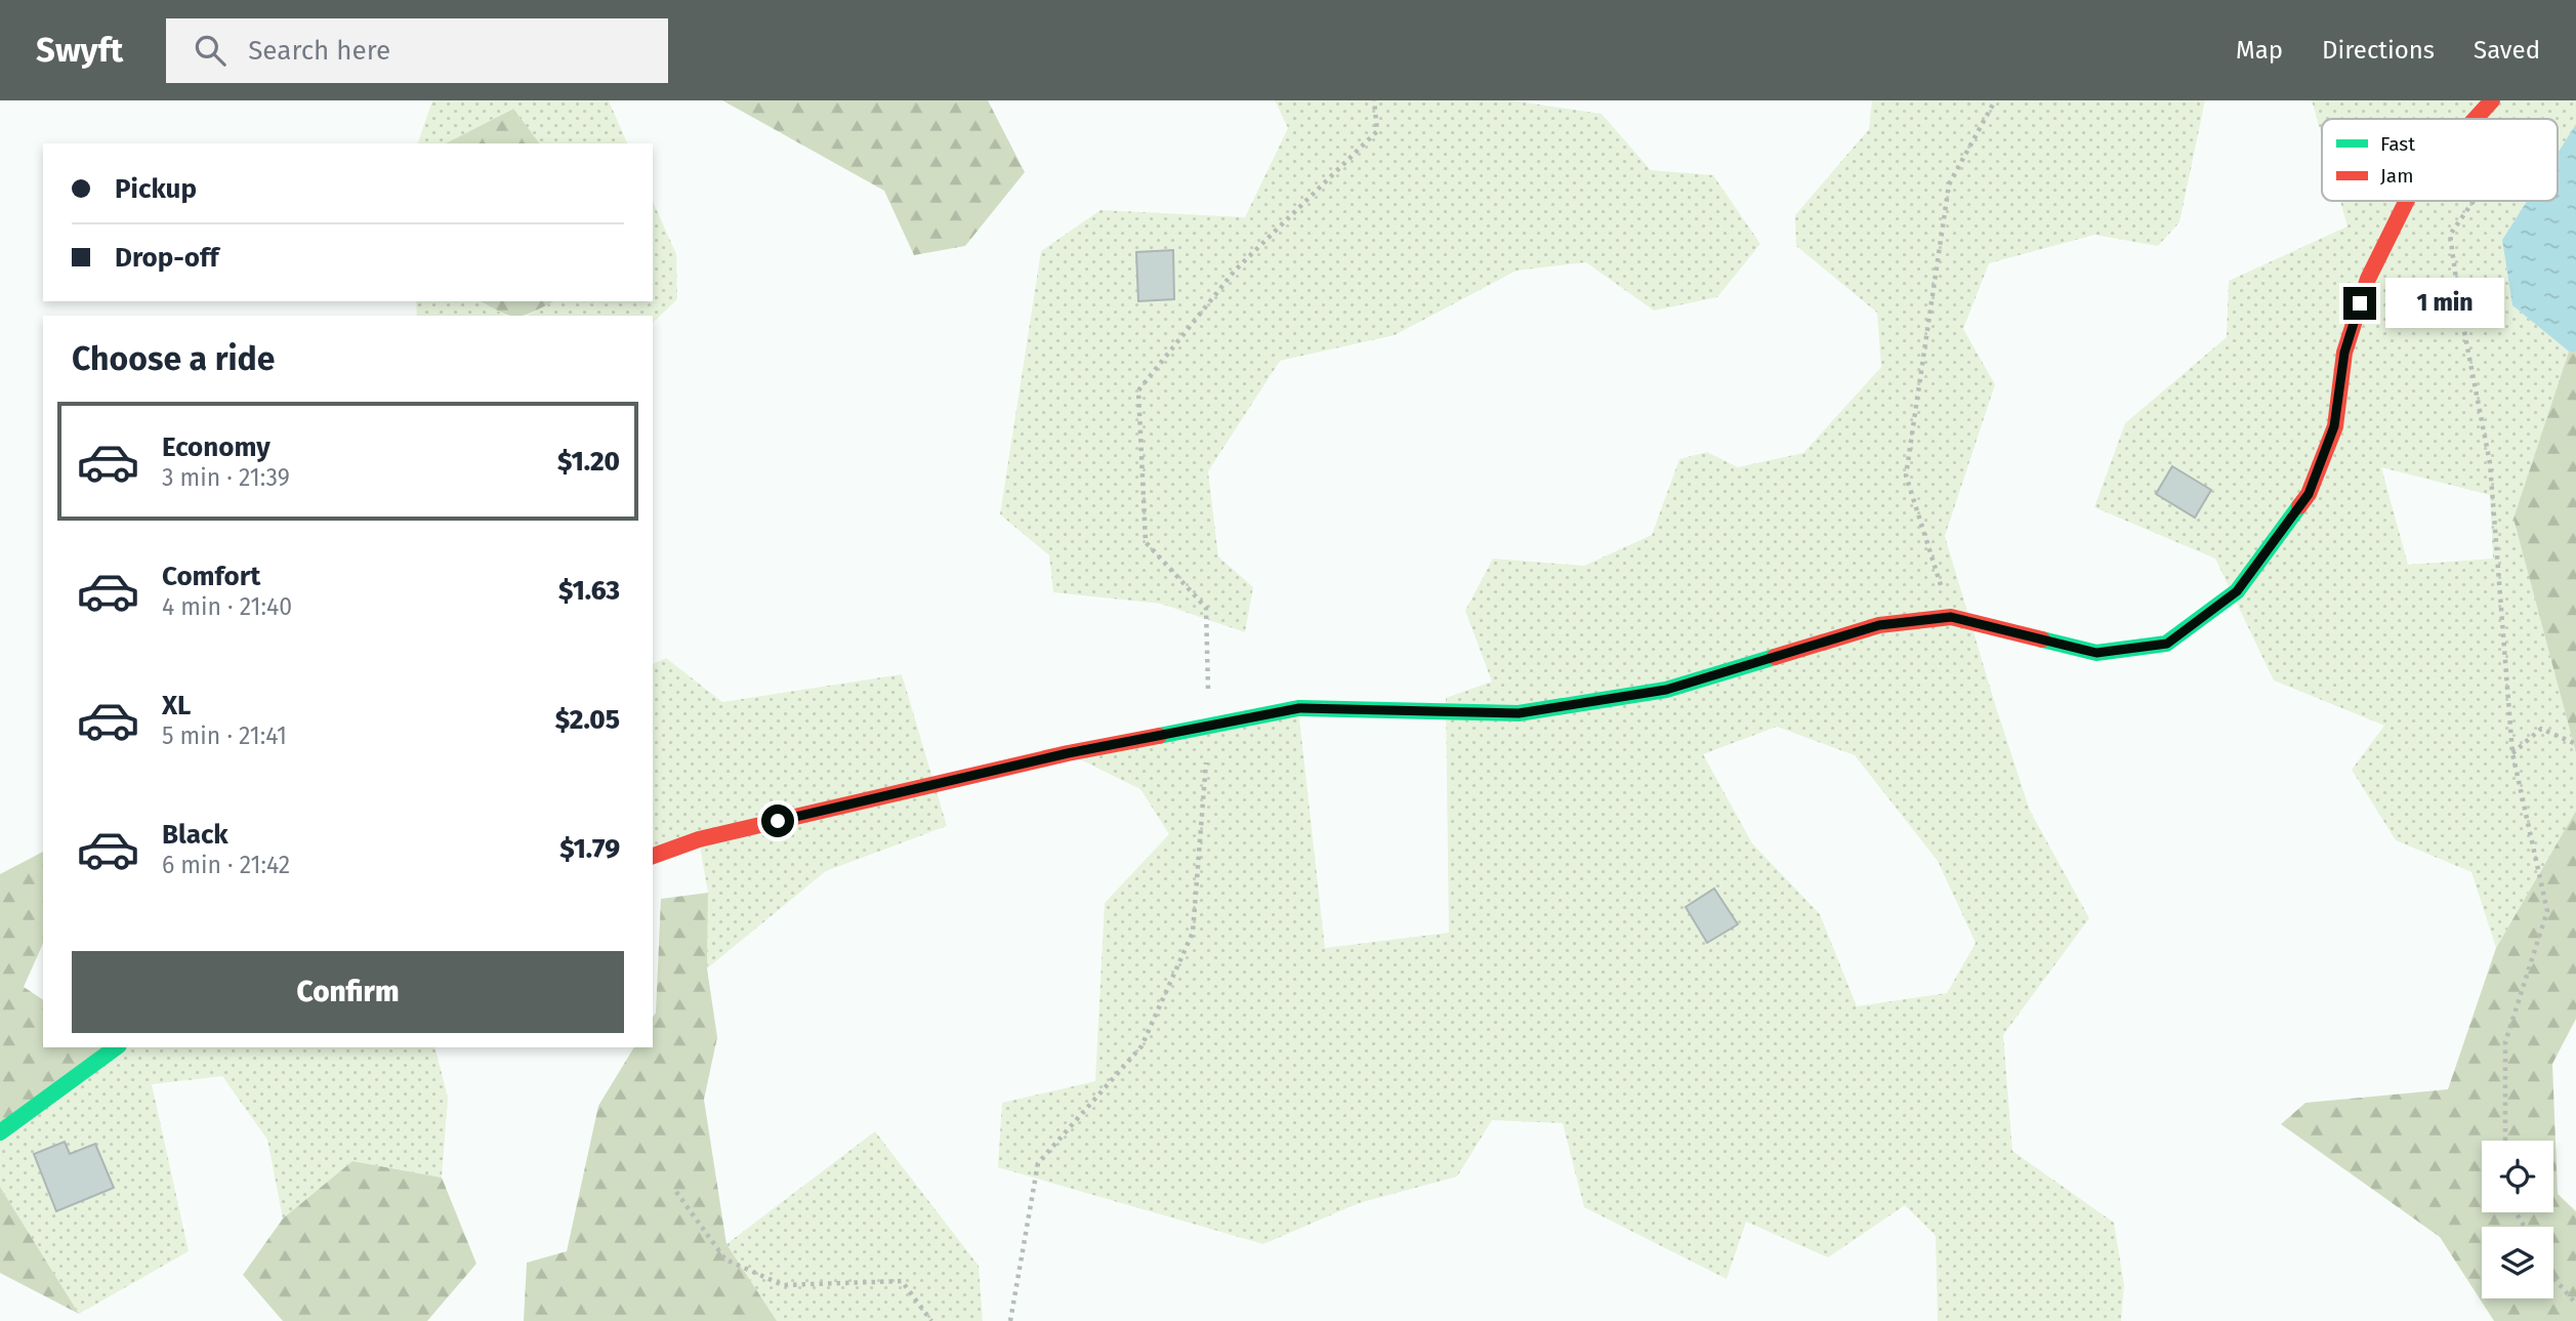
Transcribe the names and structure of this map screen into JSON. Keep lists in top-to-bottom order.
{
  "legend": ["Fast", "Jam"],
  "page": {
    "header": "Swyft",
    "search": "Search here",
    "nav": ["Map", "Directions", "Saved"],
    "banner": ["Pickup", "Drop-off"],
    "bubble": "1 min",
    "heading": "Choose a ride",
    "list": [
      {
        "name": "Economy",
        "note": "3 min · 21:39",
        "value": "$1.20"
      },
      {
        "name": "Comfort",
        "note": "4 min · 21:40",
        "value": "$1.63"
      },
      {
        "name": "XL",
        "note": "5 min · 21:41",
        "value": "$2.05"
      },
      {
        "name": "Black",
        "note": "6 min · 21:42",
        "value": "$1.79"
      }
    ],
    "buttons": "Confirm"
  }
}
